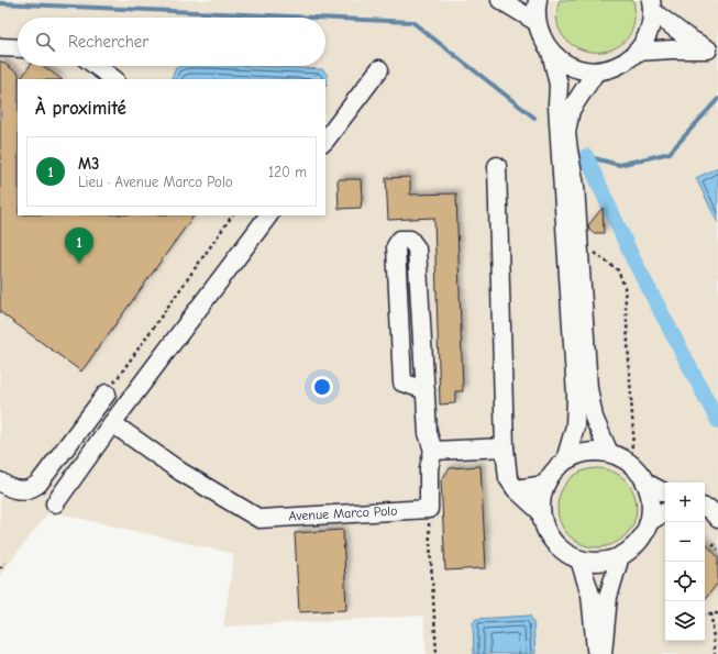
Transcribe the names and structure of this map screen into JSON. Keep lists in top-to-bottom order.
{
  "streets": {
    "street": ["Avenue Marco Polo"]
  },
  "page": {
    "search": "Rechercher",
    "heading": "À proximité",
    "list": [
      {
        "mark": "1",
        "name": "M3",
        "note": "Lieu · Avenue Marco Polo",
        "value": "120 m"
      }
    ],
    "pins": "1",
    "map_buttons": ["+", "−"]
  }
}
